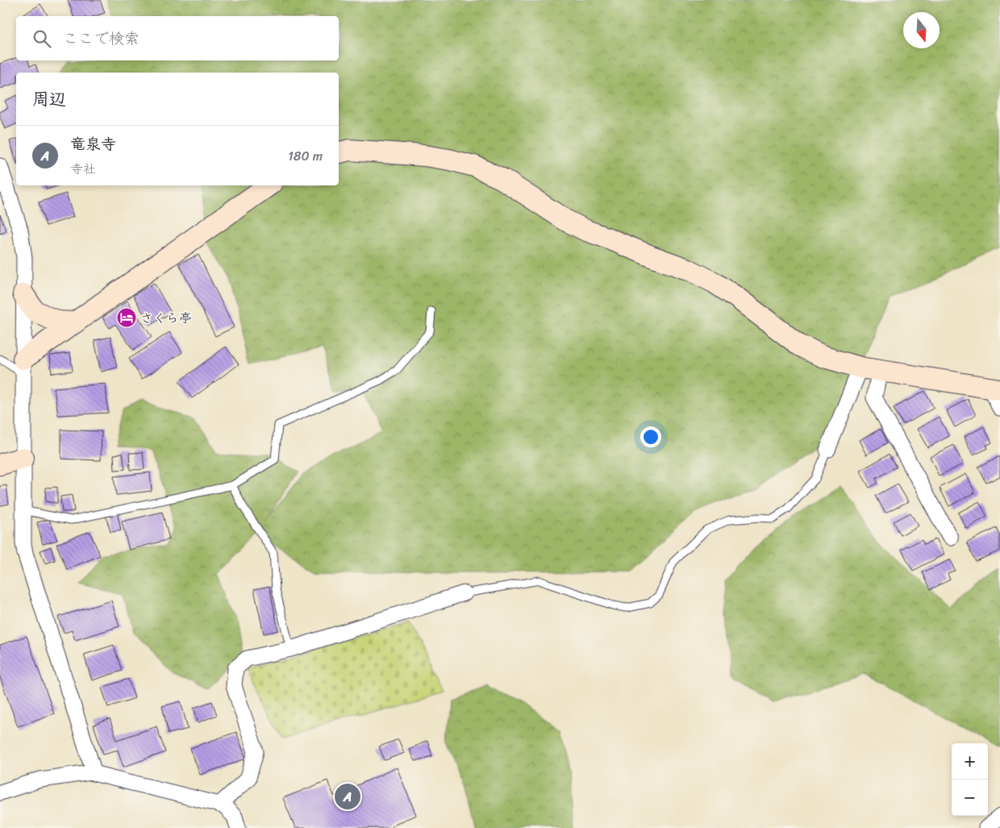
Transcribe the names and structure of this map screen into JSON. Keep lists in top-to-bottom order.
{
  "places": {
    "hotel": ["さくら亭"]
  },
  "north": "bottom",
  "page": {
    "search": "ここで検索",
    "heading": "周辺",
    "list": [
      {
        "mark": "A",
        "name": "竜泉寺",
        "note": "寺社",
        "value": "180 m"
      }
    ],
    "map_buttons": ["+", "−"],
    "pins": "A"
  }
}
